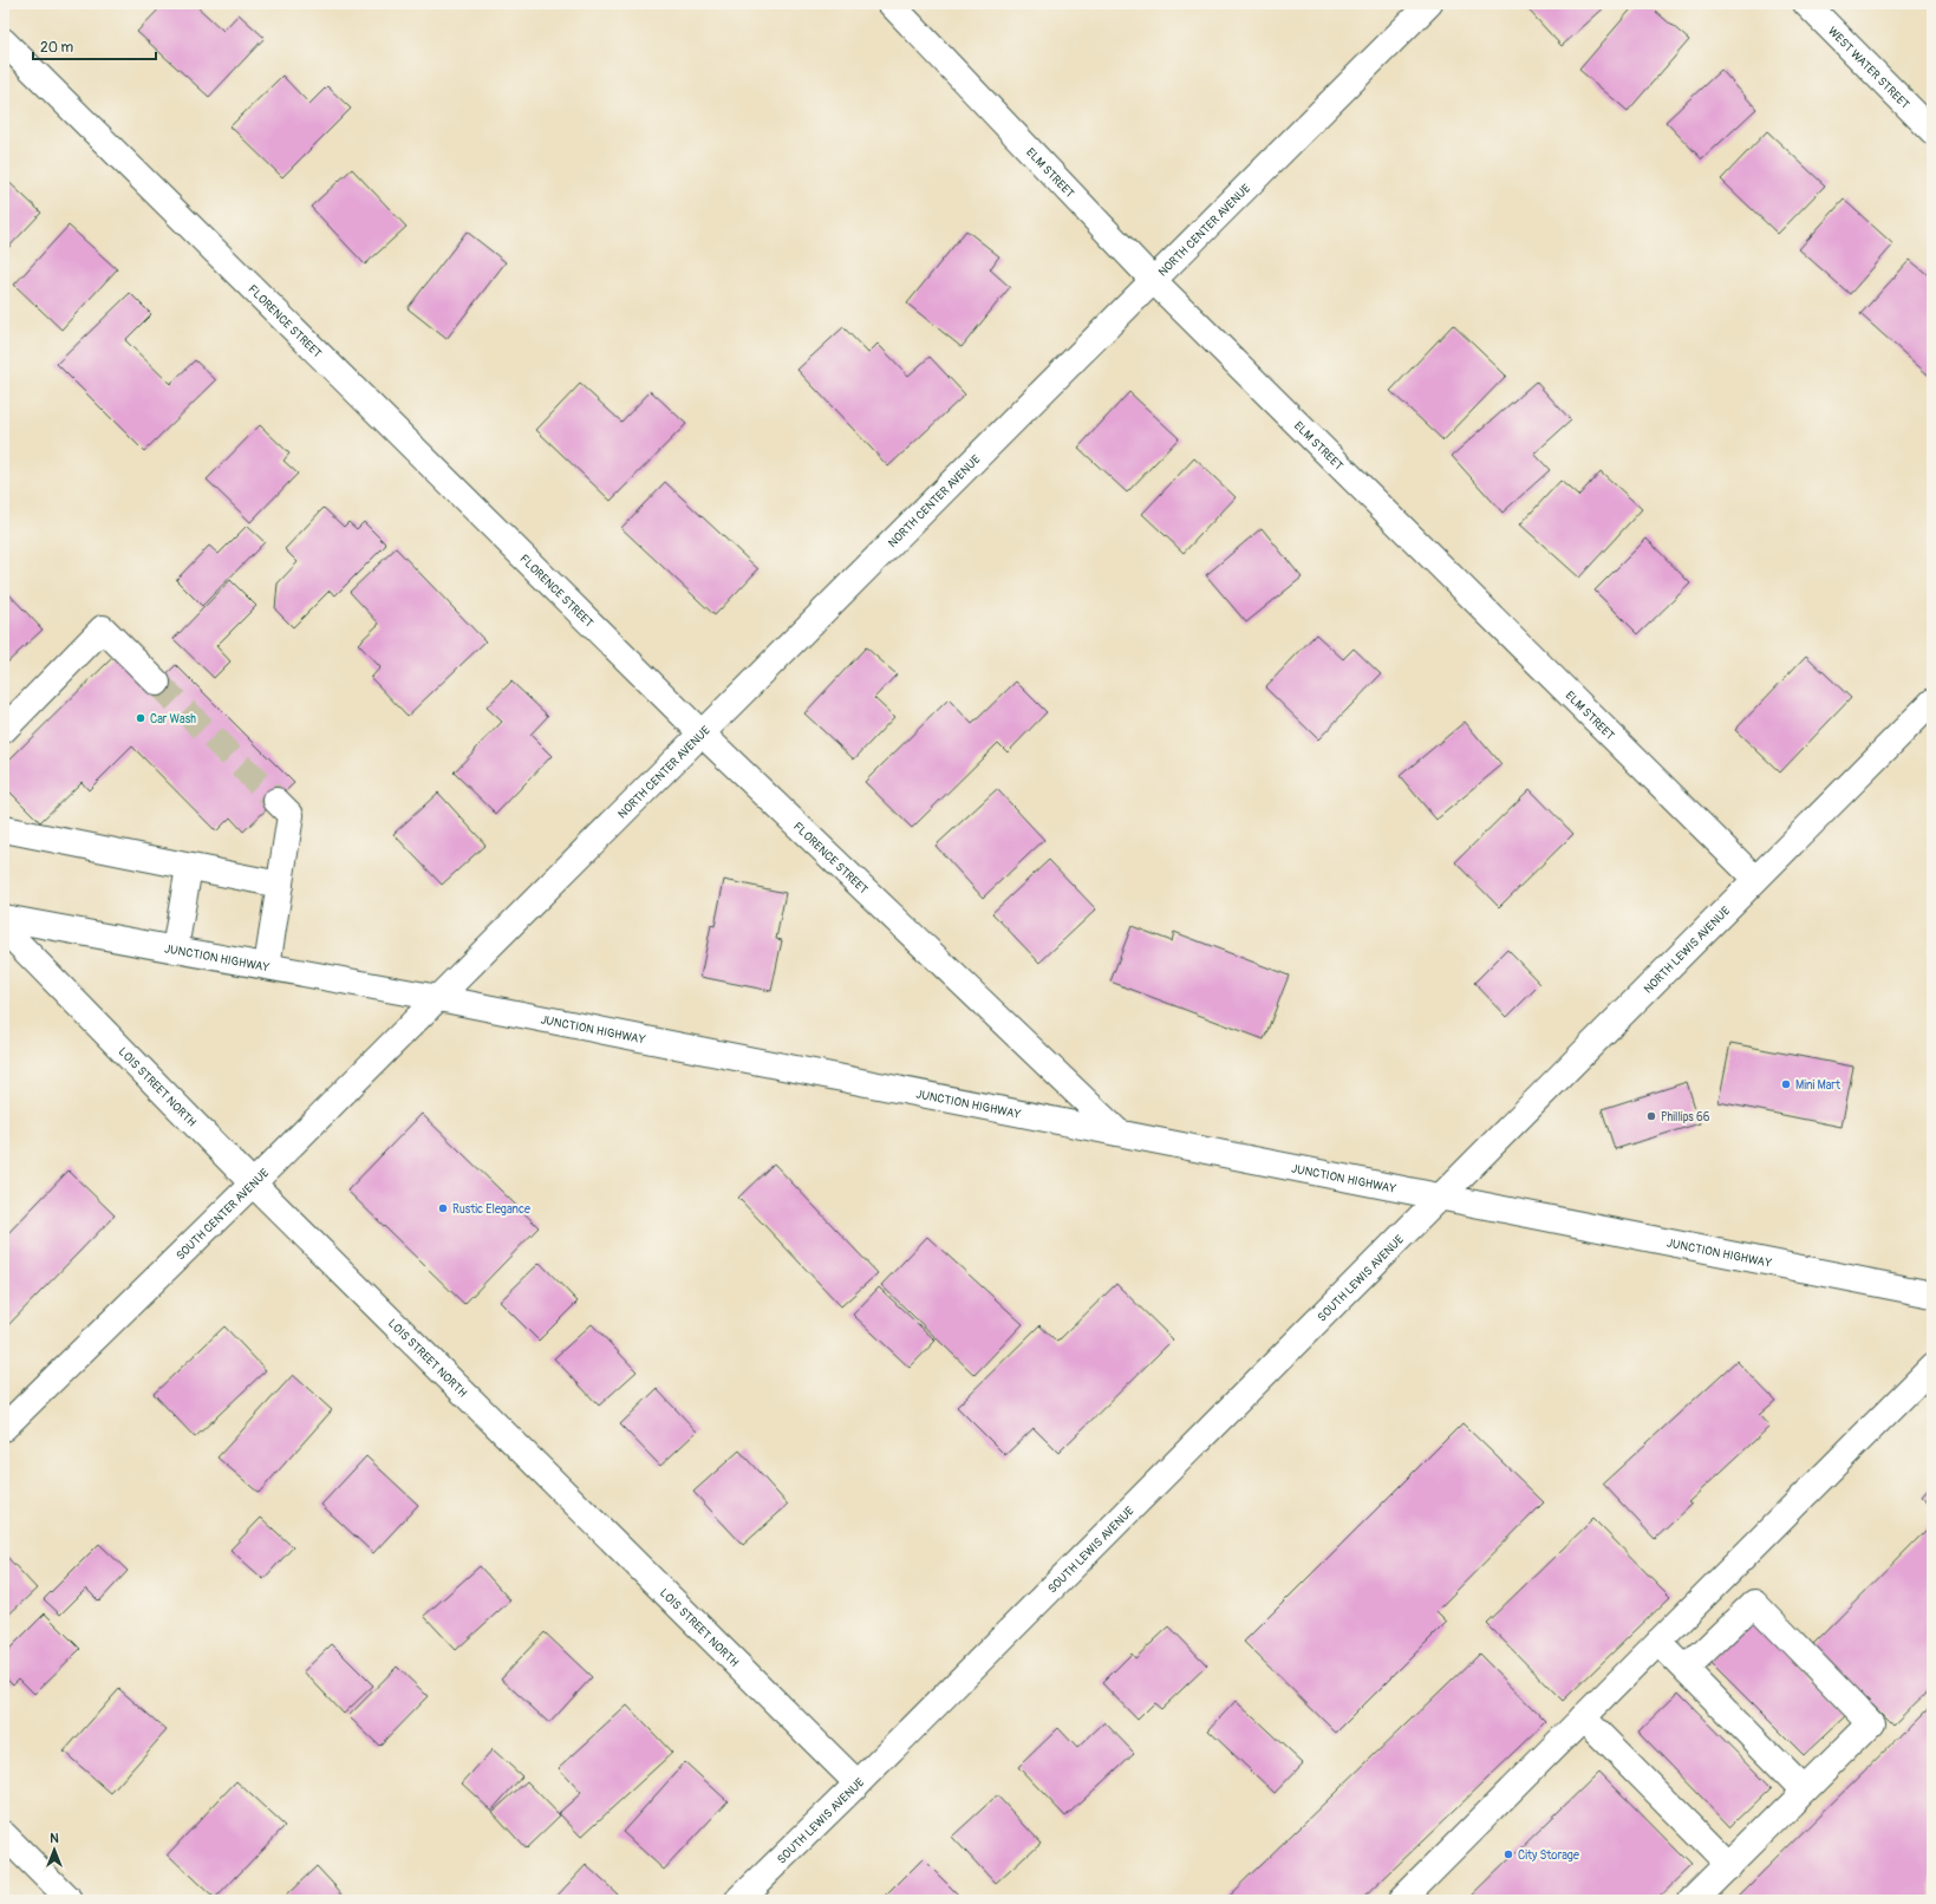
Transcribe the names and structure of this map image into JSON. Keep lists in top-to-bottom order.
{
  "streets": {
    "street": [
      "WEST WATER STREET",
      "ELM STREET",
      "NORTH CENTER AVENUE",
      "FLORENCE STREET",
      "NORTH LEWIS AVENUE",
      "JUNCTION HIGHWAY",
      "LOIS STREET NORTH",
      "SOUTH CENTER AVENUE",
      "SOUTH LEWIS AVENUE"
    ]
  },
  "crossings": [
    ["ELM STREET", "NORTH CENTER AVENUE"],
    ["ELM STREET", "NORTH LEWIS AVENUE"],
    ["NORTH CENTER AVENUE", "FLORENCE STREET"],
    ["NORTH CENTER AVENUE", "JUNCTION HIGHWAY"],
    ["NORTH CENTER AVENUE", "SOUTH CENTER AVENUE"],
    ["FLORENCE STREET", "JUNCTION HIGHWAY"],
    ["NORTH LEWIS AVENUE", "JUNCTION HIGHWAY"],
    ["NORTH LEWIS AVENUE", "SOUTH LEWIS AVENUE"],
    ["JUNCTION HIGHWAY", "SOUTH CENTER AVENUE"],
    ["JUNCTION HIGHWAY", "SOUTH LEWIS AVENUE"],
    ["LOIS STREET NORTH", "SOUTH CENTER AVENUE"],
    ["LOIS STREET NORTH", "SOUTH LEWIS AVENUE"]
  ],
  "places": [
    "Car Wash",
    "Mini Mart",
    "Phillips 66",
    "Rustic Elegance",
    "City Storage"
  ],
  "scale_bar": "20 m",
  "north": "top"
}
